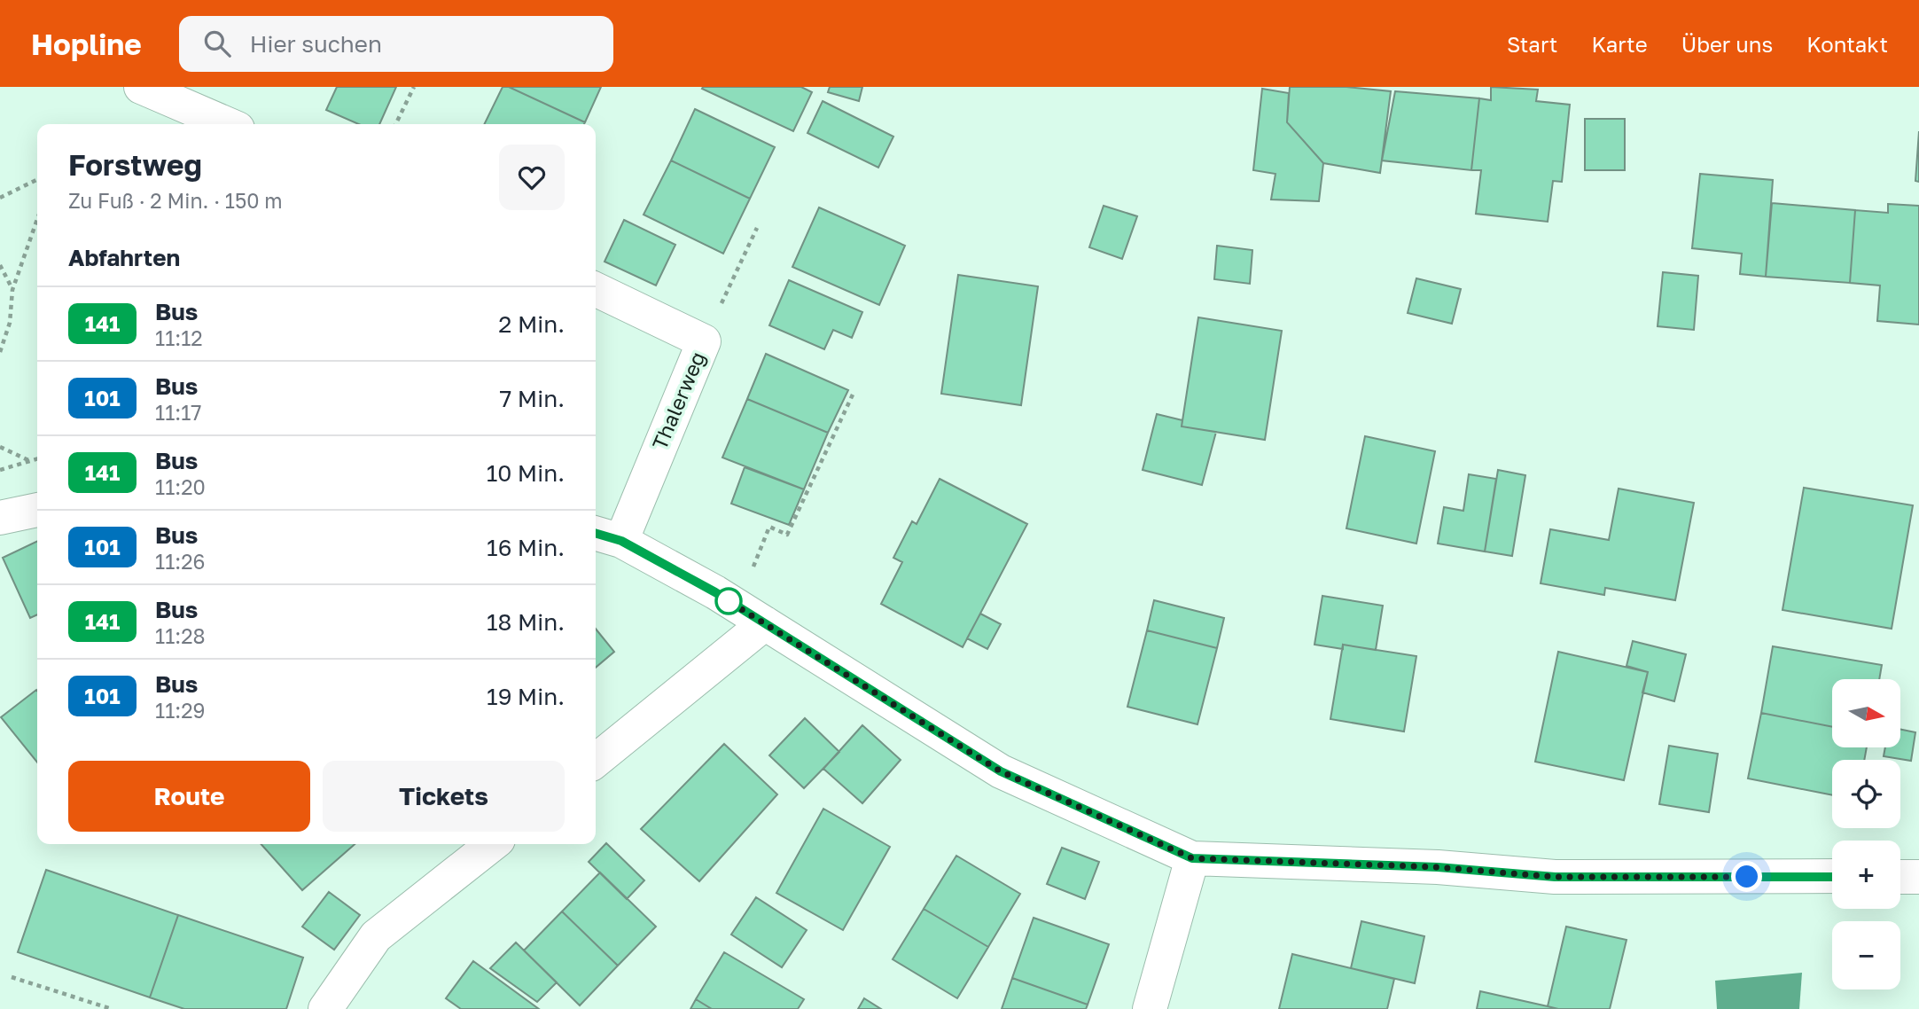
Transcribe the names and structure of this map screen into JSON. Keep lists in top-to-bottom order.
{
  "streets": {
    "street": ["Thalerweg"]
  },
  "lines": ["bus line 141"],
  "north": "right",
  "page": {
    "header": "Hopline",
    "search": "Hier suchen",
    "nav": [
      "Start",
      "Karte",
      "Über uns",
      "Kontakt"
    ],
    "heading": [
      ["Forstweg", "Zu Fuß · 2 Min. · 150 m"],
      "Abfahrten"
    ],
    "list": [
      {
        "mark": "141",
        "name": "Bus",
        "note": "11:12",
        "value": "2 Min."
      },
      {
        "mark": "101",
        "name": "Bus",
        "note": "11:17",
        "value": "7 Min."
      },
      {
        "mark": "141",
        "name": "Bus",
        "note": "11:20",
        "value": "10 Min."
      },
      {
        "mark": "101",
        "name": "Bus",
        "note": "11:26",
        "value": "16 Min."
      },
      {
        "mark": "141",
        "name": "Bus",
        "note": "11:28",
        "value": "18 Min."
      },
      {
        "mark": "101",
        "name": "Bus",
        "note": "11:29",
        "value": "19 Min."
      }
    ],
    "map_buttons": ["+", "−"],
    "buttons": ["Route", "Tickets"]
  }
}
